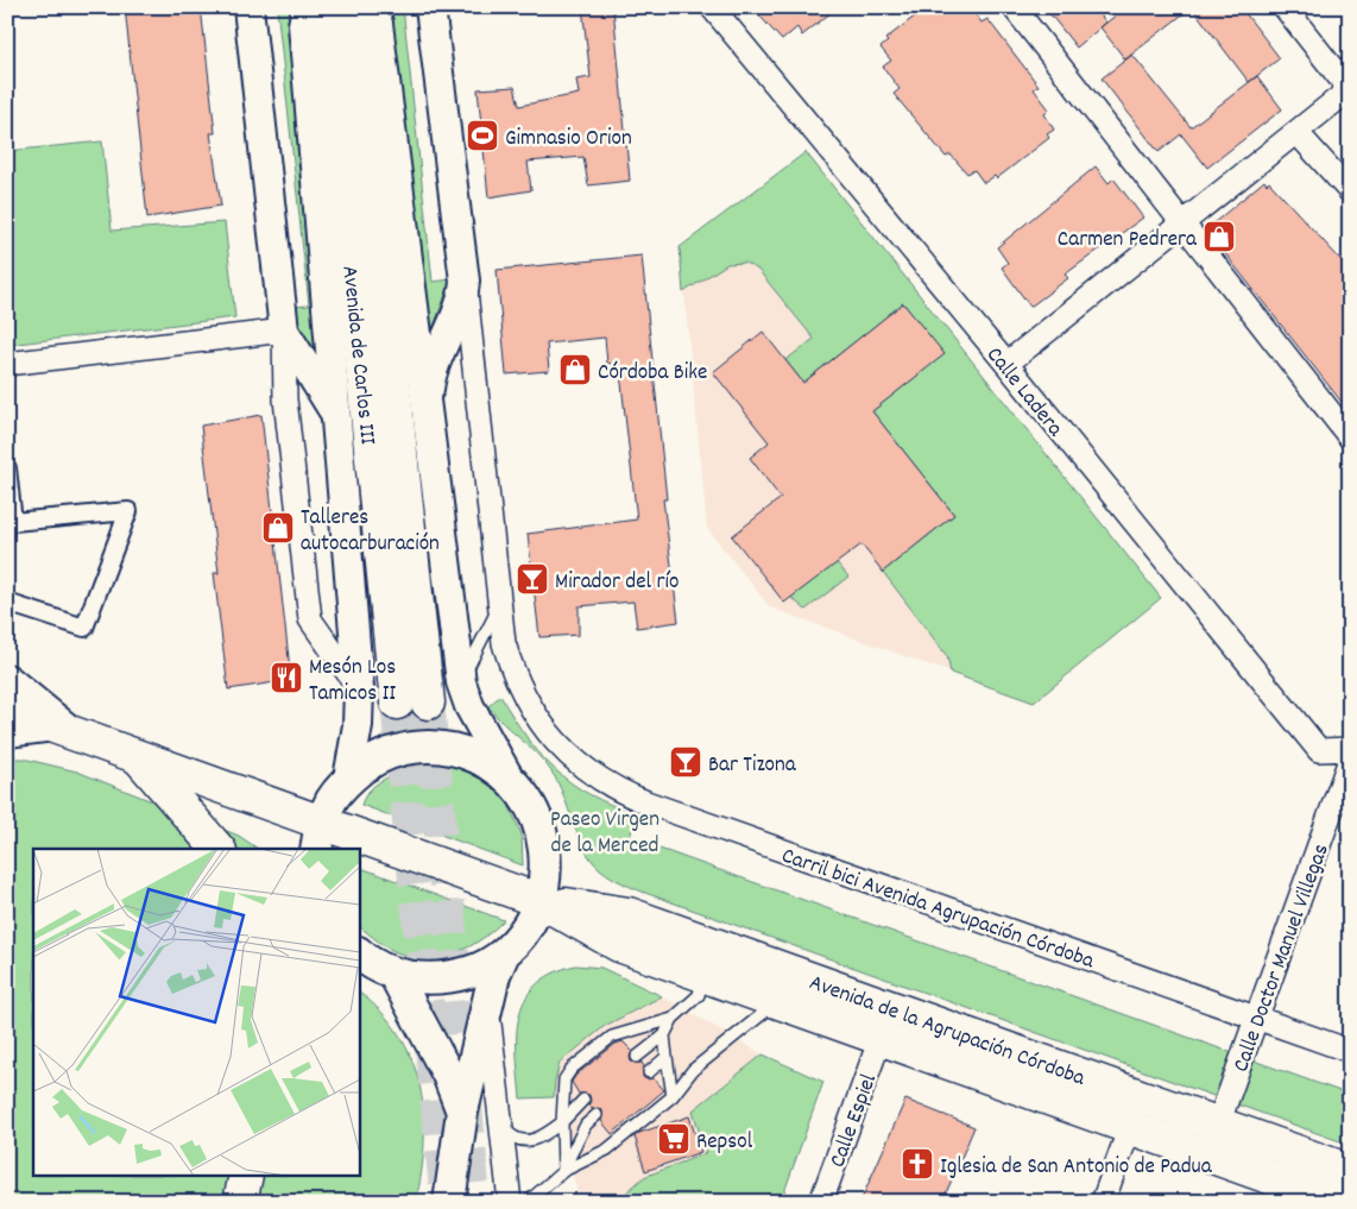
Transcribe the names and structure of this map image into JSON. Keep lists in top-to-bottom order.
{
  "streets": {
    "main road": ["Avenida de Carlos III", "Avenida de la Agrupación Córdoba"],
    "street": [
      "Calle Ladera",
      "Carril bici Avenida Agrupación Córdoba",
      "Calle Doctor Manuel Villegas",
      "Calle Espiel"
    ]
  },
  "crossings": [
    ["Carril bici Avenida Agrupación Córdoba", "Calle Doctor Manuel Villegas"],
    ["Calle Doctor Manuel Villegas", "Avenida de la Agrupación Córdoba"],
    ["Avenida de la Agrupación Córdoba", "Calle Espiel"]
  ],
  "parks": ["Paseo Virgen de la Merced"],
  "places": {
    "sports": ["Gimnasio Orion"],
    "shop": ["Carmen Pedrera", "Córdoba Bike", "Talleres autocarburación"],
    "bar": ["Mirador del río", "Bar Tizona"],
    "restaurant": ["Mesón Los Tamicos II"],
    "supermarket": ["Repsol"],
    "church": ["Iglesia de San Antonio de Padua"]
  }
}
